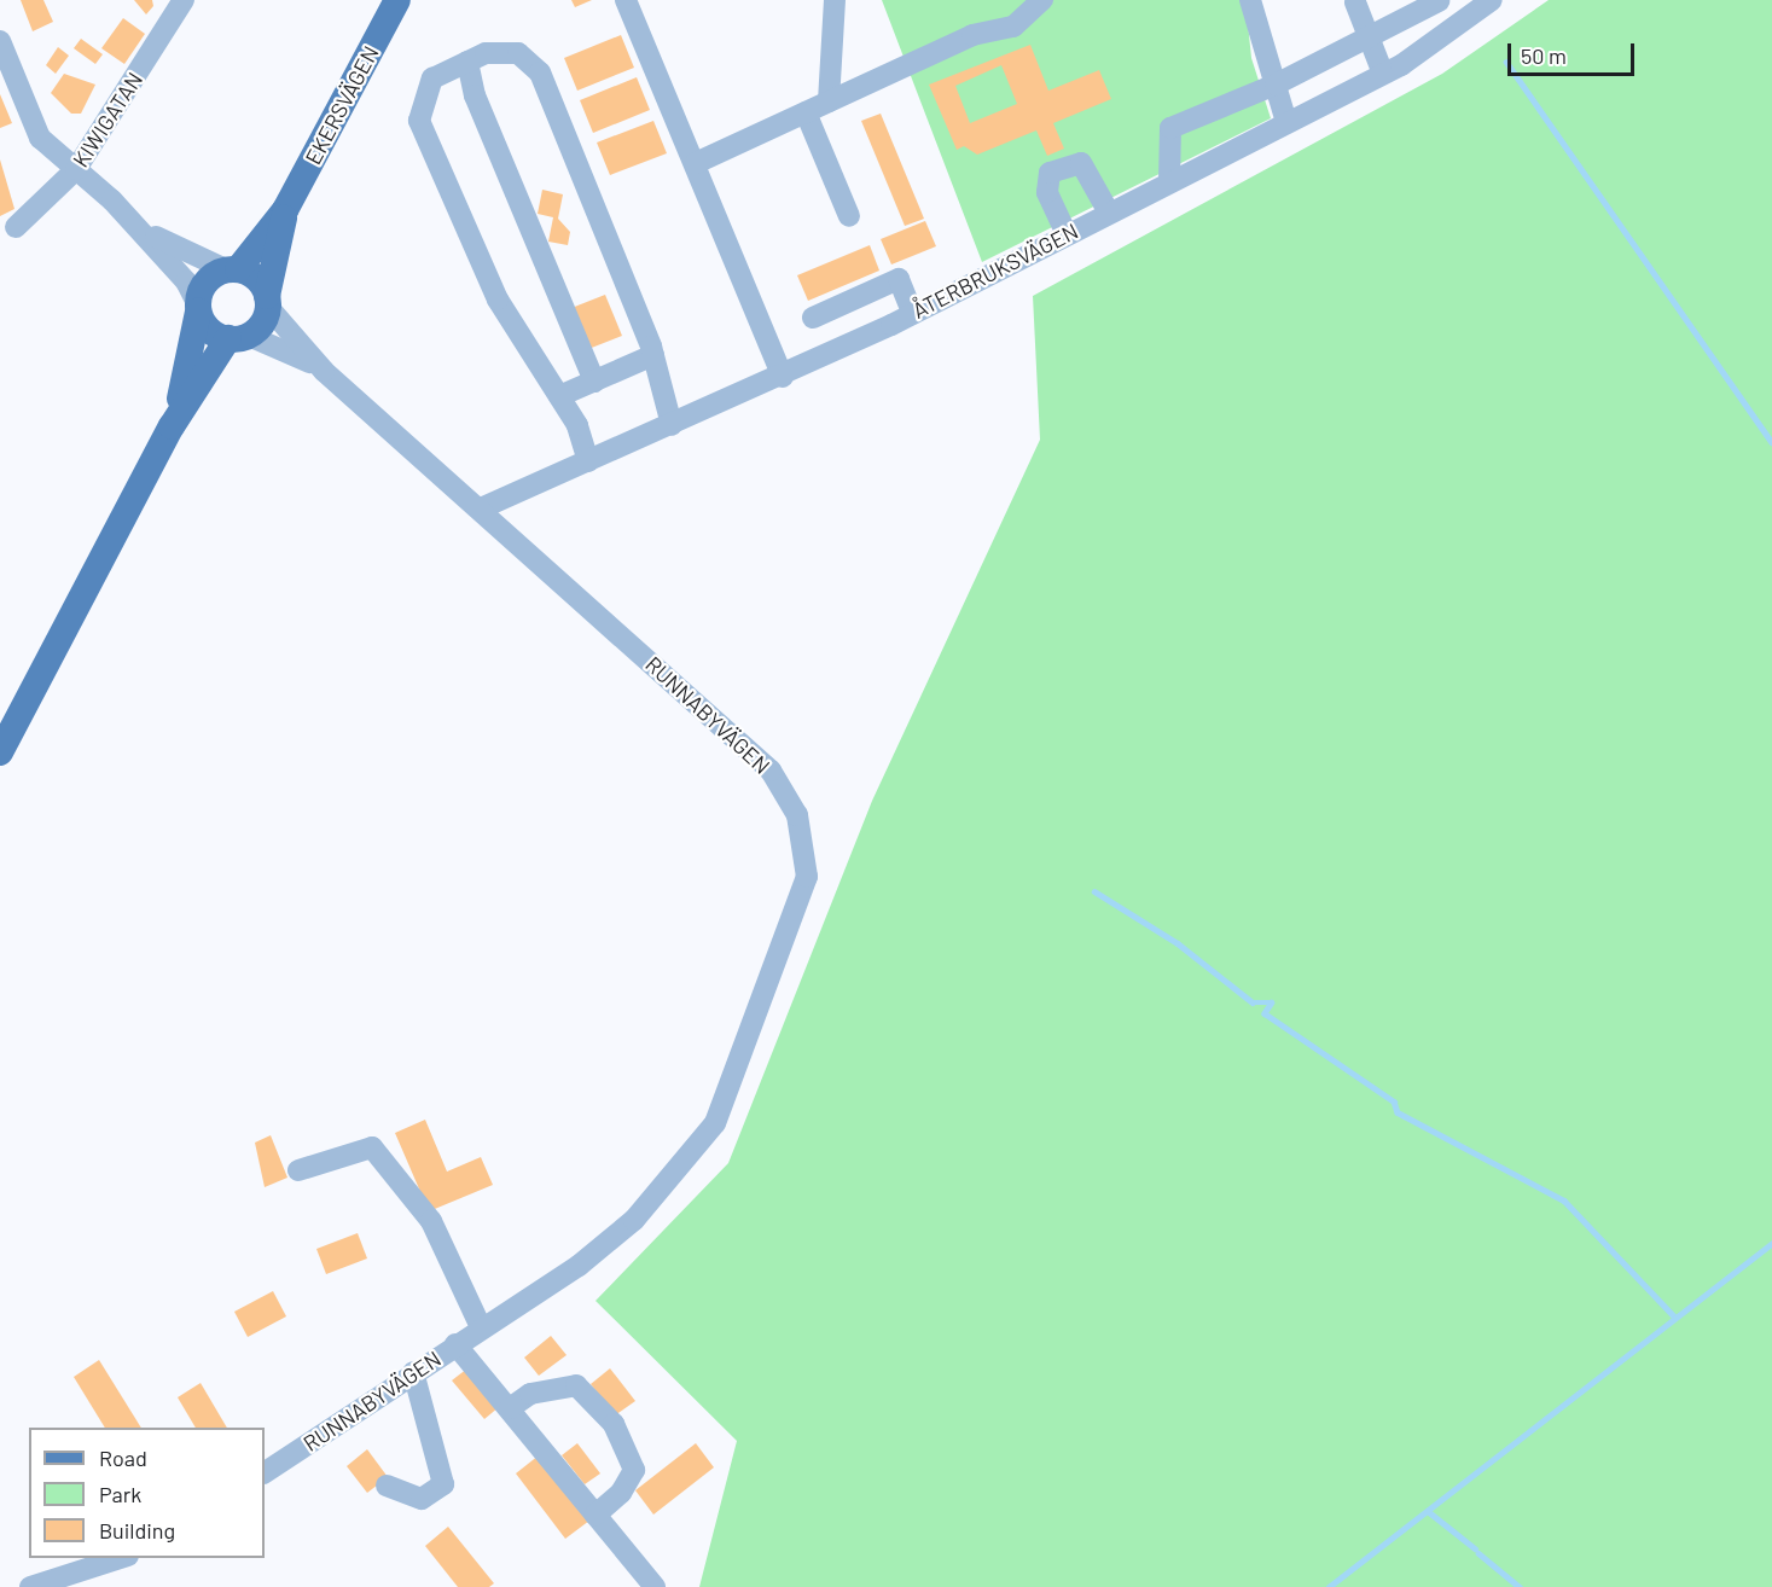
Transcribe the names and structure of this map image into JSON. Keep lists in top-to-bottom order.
{
  "streets": {
    "main road": ["EKERSVÄGEN"],
    "street": ["KIWIGATAN", "ÅTERBRUKSVÄGEN", "RUNNABYVÄGEN"]
  },
  "crossings": [
    ["EKERSVÄGEN", "RUNNABYVÄGEN"],
    ["ÅTERBRUKSVÄGEN", "RUNNABYVÄGEN"]
  ],
  "legend": ["Road", "Park", "Building"],
  "scale_bar": "50 m"
}
